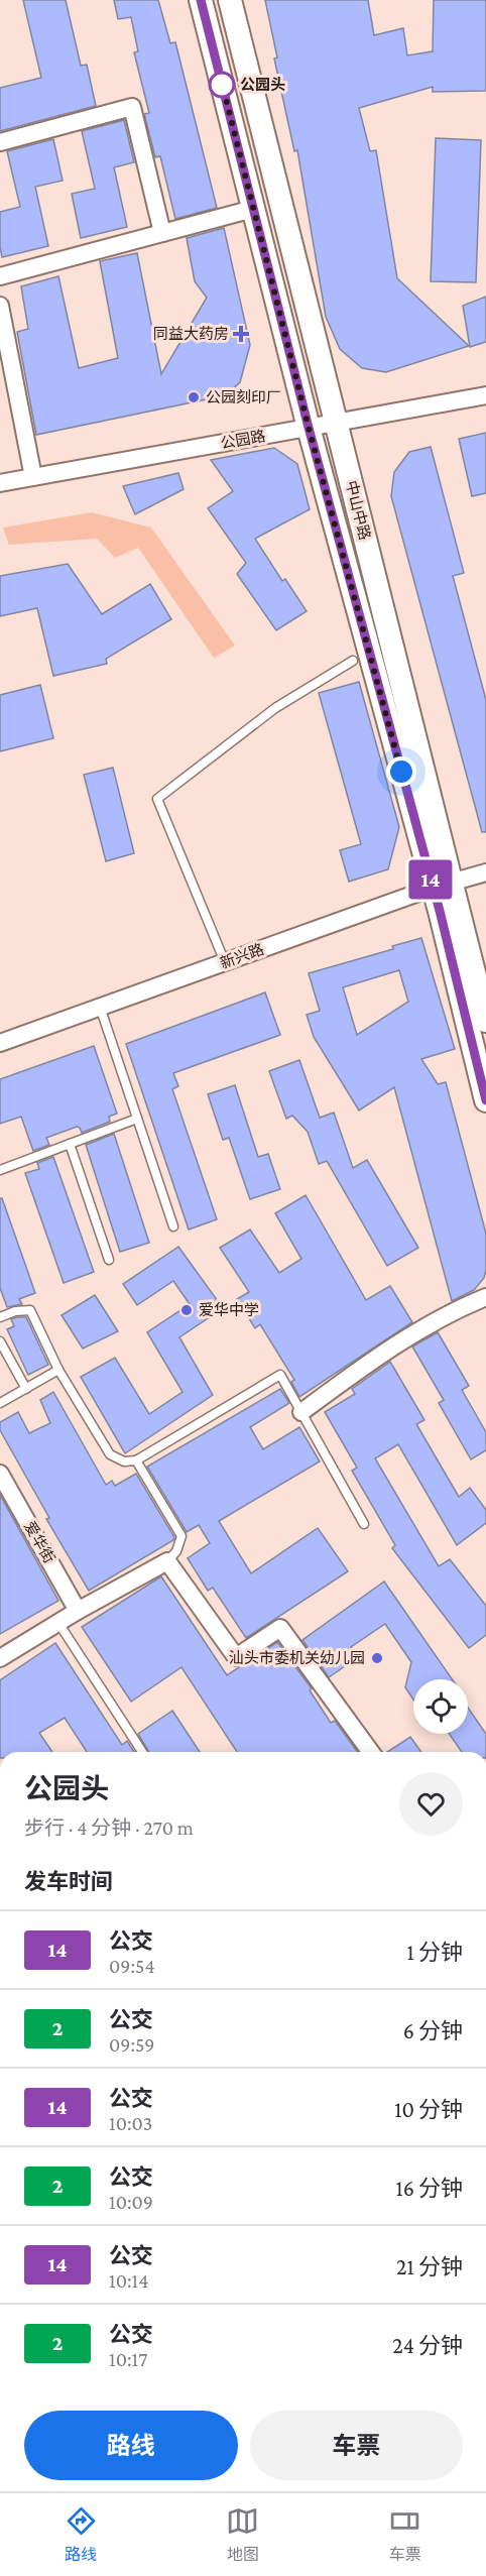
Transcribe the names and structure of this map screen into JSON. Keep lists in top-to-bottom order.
{
  "streets": {
    "main road": ["中山中路"],
    "street": ["公园路", "新兴路", "爱华街"]
  },
  "crossings": [
    ["公园路", "中山中路"],
    ["中山中路", "新兴路"]
  ],
  "places": {
    "other": [
      "公园头",
      "公园刻印厂",
      "爱华中学",
      "汕头市委机关幼儿园"
    ],
    "health": ["同益大药房"]
  },
  "lines": ["bus line 14"],
  "page": {
    "on_map": "14",
    "heading": [
      ["公园头", "步行 · 4 分钟 · 270 m"],
      "发车时间"
    ],
    "list": [
      {
        "mark": "14",
        "name": "公交",
        "note": "09:54",
        "value": "1 分钟"
      },
      {
        "mark": "2",
        "name": "公交",
        "note": "09:59",
        "value": "6 分钟"
      },
      {
        "mark": "14",
        "name": "公交",
        "note": "10:03",
        "value": "10 分钟"
      },
      {
        "mark": "2",
        "name": "公交",
        "note": "10:09",
        "value": "16 分钟"
      },
      {
        "mark": "14",
        "name": "公交",
        "note": "10:14",
        "value": "21 分钟"
      },
      {
        "mark": "2",
        "name": "公交",
        "note": "10:17",
        "value": "24 分钟"
      }
    ],
    "buttons": ["路线", "车票"],
    "tabs": ["路线", "地图", "车票"]
  }
}
